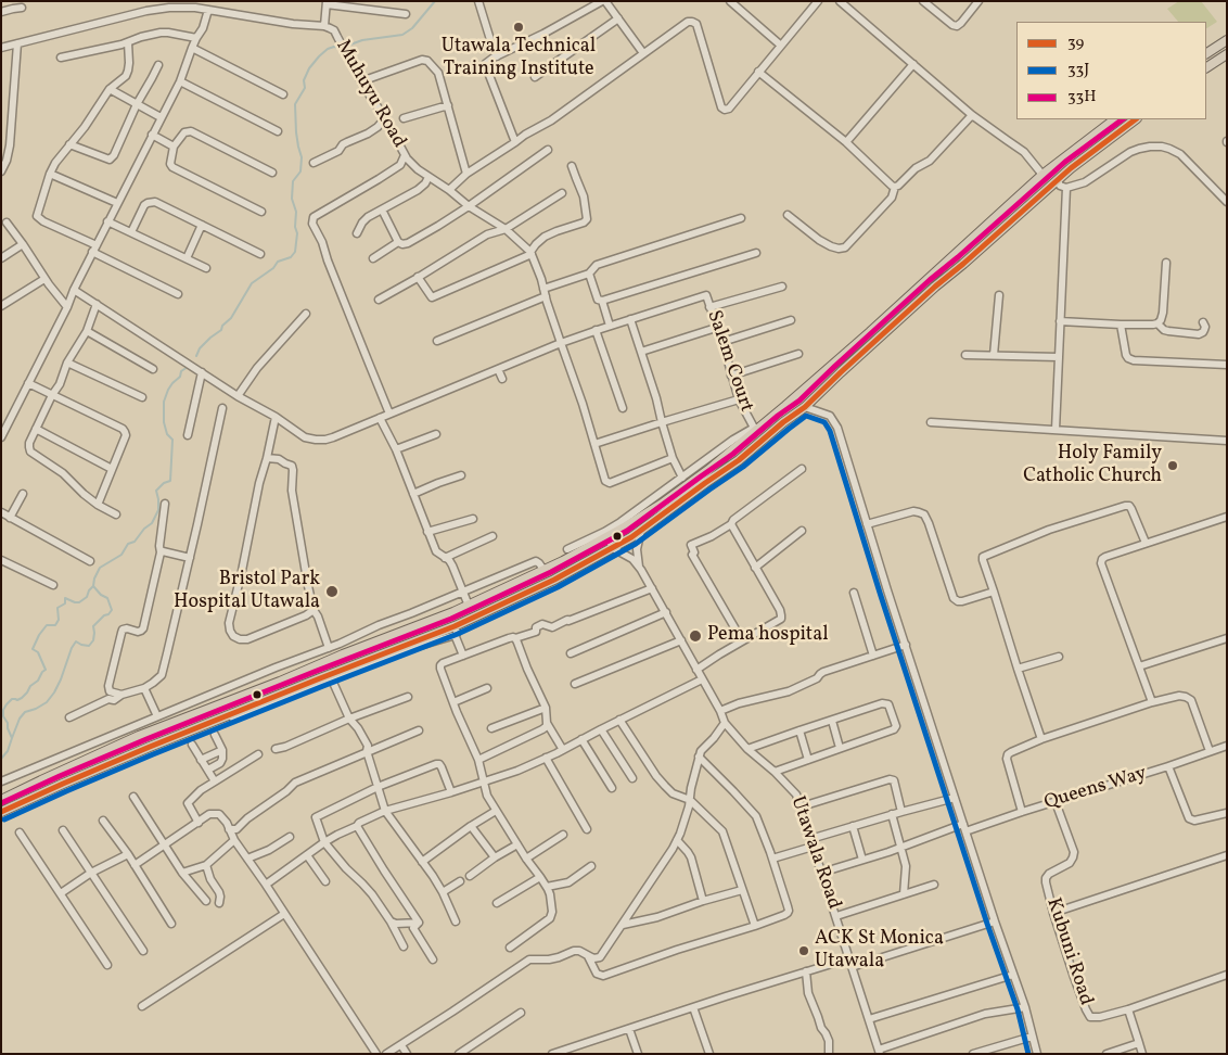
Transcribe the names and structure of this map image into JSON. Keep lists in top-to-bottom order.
{
  "streets": {
    "street": [
      "Muhuyu Road",
      "Salem Court",
      "Queens Way",
      "Utawala Road",
      "Kubuni Road"
    ]
  },
  "crossings": [
    ["Queens Way", "Utawala Road"],
    ["Queens Way", "Kubuni Road"]
  ],
  "places": [
    "Utawala Technical Training Institute",
    "Holy Family Catholic Church",
    "Bristol Park Hospital Utawala",
    "Pema hospital",
    "ACK St Monica Utawala"
  ],
  "lines": ["transit line 39", "transit line 33H", "transit line 33J"],
  "legend": ["39", "33J", "33H"]
}
